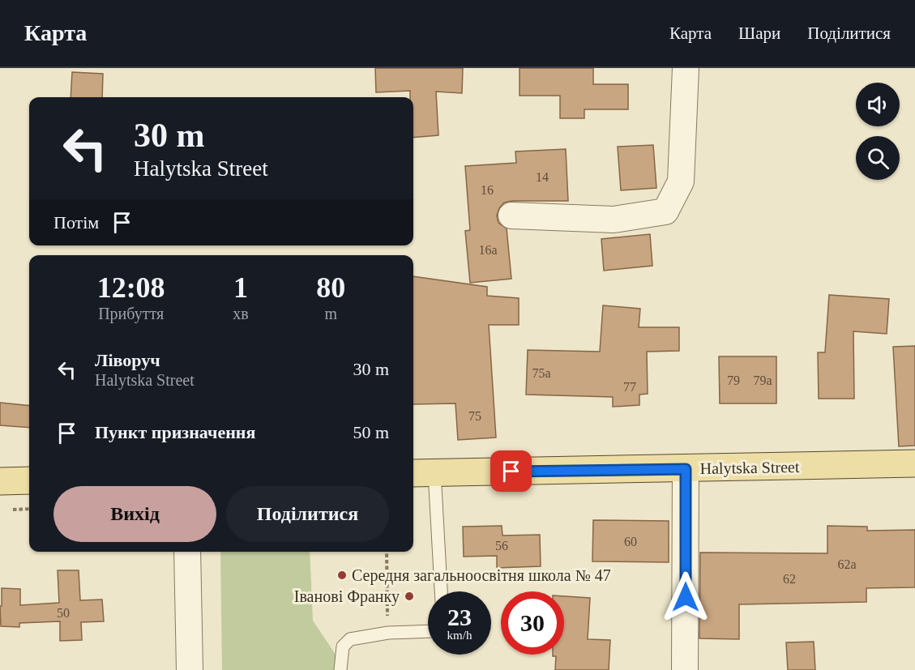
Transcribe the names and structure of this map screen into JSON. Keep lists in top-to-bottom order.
{
  "streets": {
    "main road": ["Halytska Street"]
  },
  "places": ["Середня загальноосвітня школа № 47", "Іванові Франку"],
  "house_numbers": [
    "14",
    "16",
    "16а",
    "75а",
    "79",
    "79а",
    "77",
    "75",
    "60",
    "56",
    "62а",
    "62",
    "50"
  ],
  "page": {
    "header": "Карта",
    "nav": ["Карта", "Шари", "Поділитися"],
    "turn": ["30 m", "Halytska Street"],
    "then": "Потім",
    "eta": [
      "12:08",
      "Прибуття",
      "1",
      "хв",
      "80",
      "m"
    ],
    "list": [
      {
        "name": "Ліворуч",
        "note": "Halytska Street",
        "value": "30 m"
      },
      {
        "name": "Пункт призначення",
        "value": "50 m"
      }
    ],
    "buttons": ["Вихід", "Поділитися"],
    "speed": "23 km/h",
    "limit": "30"
  }
}
